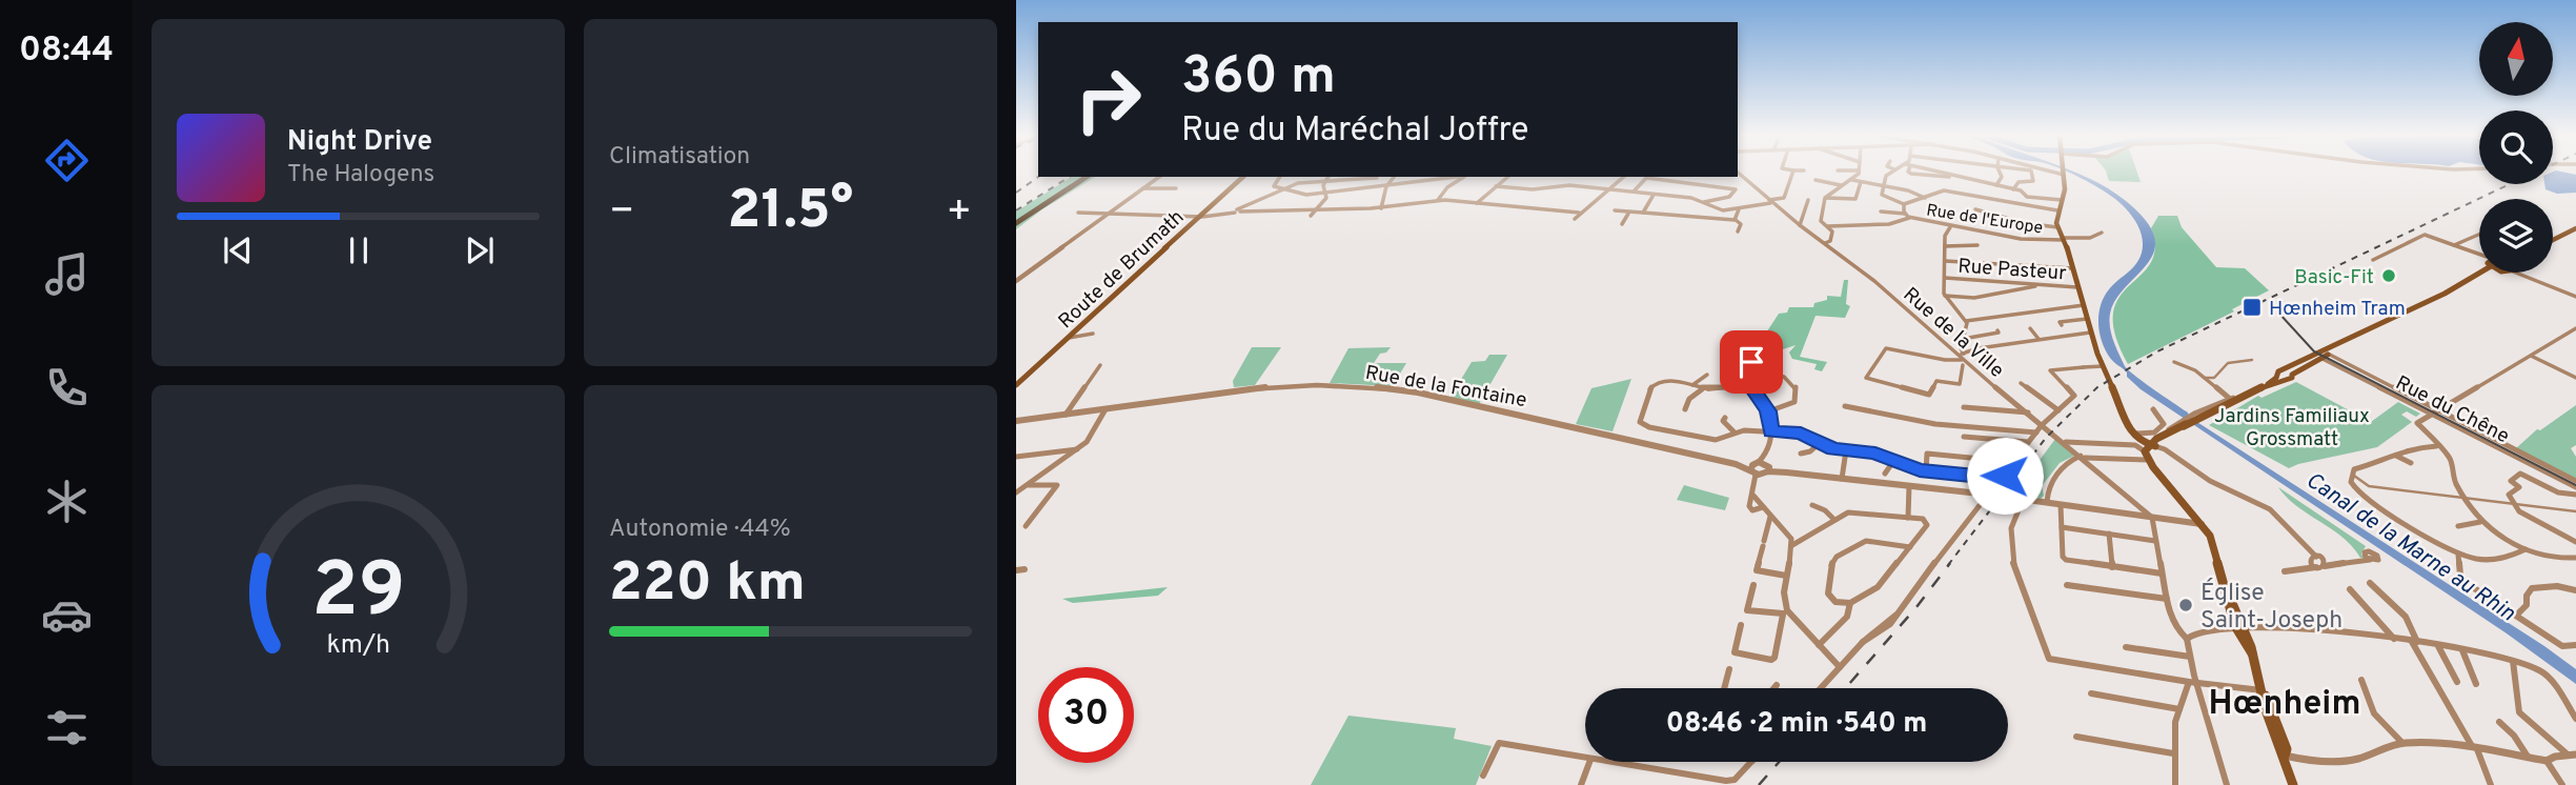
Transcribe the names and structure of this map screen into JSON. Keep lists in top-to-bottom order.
{
  "streets": {
    "main road": ["Route de Brumath"],
    "street": [
      "Rue de l'Europe",
      "Rue Pasteur",
      "Rue de la Ville",
      "Rue de la Fontaine",
      "Rue du Chêne"
    ]
  },
  "crossings": [
    ["Rue de la Ville", "Rue de la Fontaine"]
  ],
  "districts": ["Hœnheim"],
  "water": ["Canal de la Marne au Rhin"],
  "parks": ["Jardins Familiaux Grossmatt"],
  "places": {
    "other": ["Basic-Fit", "Église Saint-Joseph"],
    "transit": ["Hœnheim Tram"]
  },
  "north": "top",
  "page": {
    "tabs": "08:44",
    "tile": [
      "Climatisation",
      ["Autonomie · 44%", "220 km"]
    ],
    "turn": ["360 m", "Rue du Maréchal Joffre"],
    "song": ["Night Drive", "The Halogens"],
    "heat": ["−", "21.5°", "+"],
    "limit": "30",
    "trip": "08:46 · 2 min · 540 m",
    "gauge": ["29", "km/h"]
  }
}
